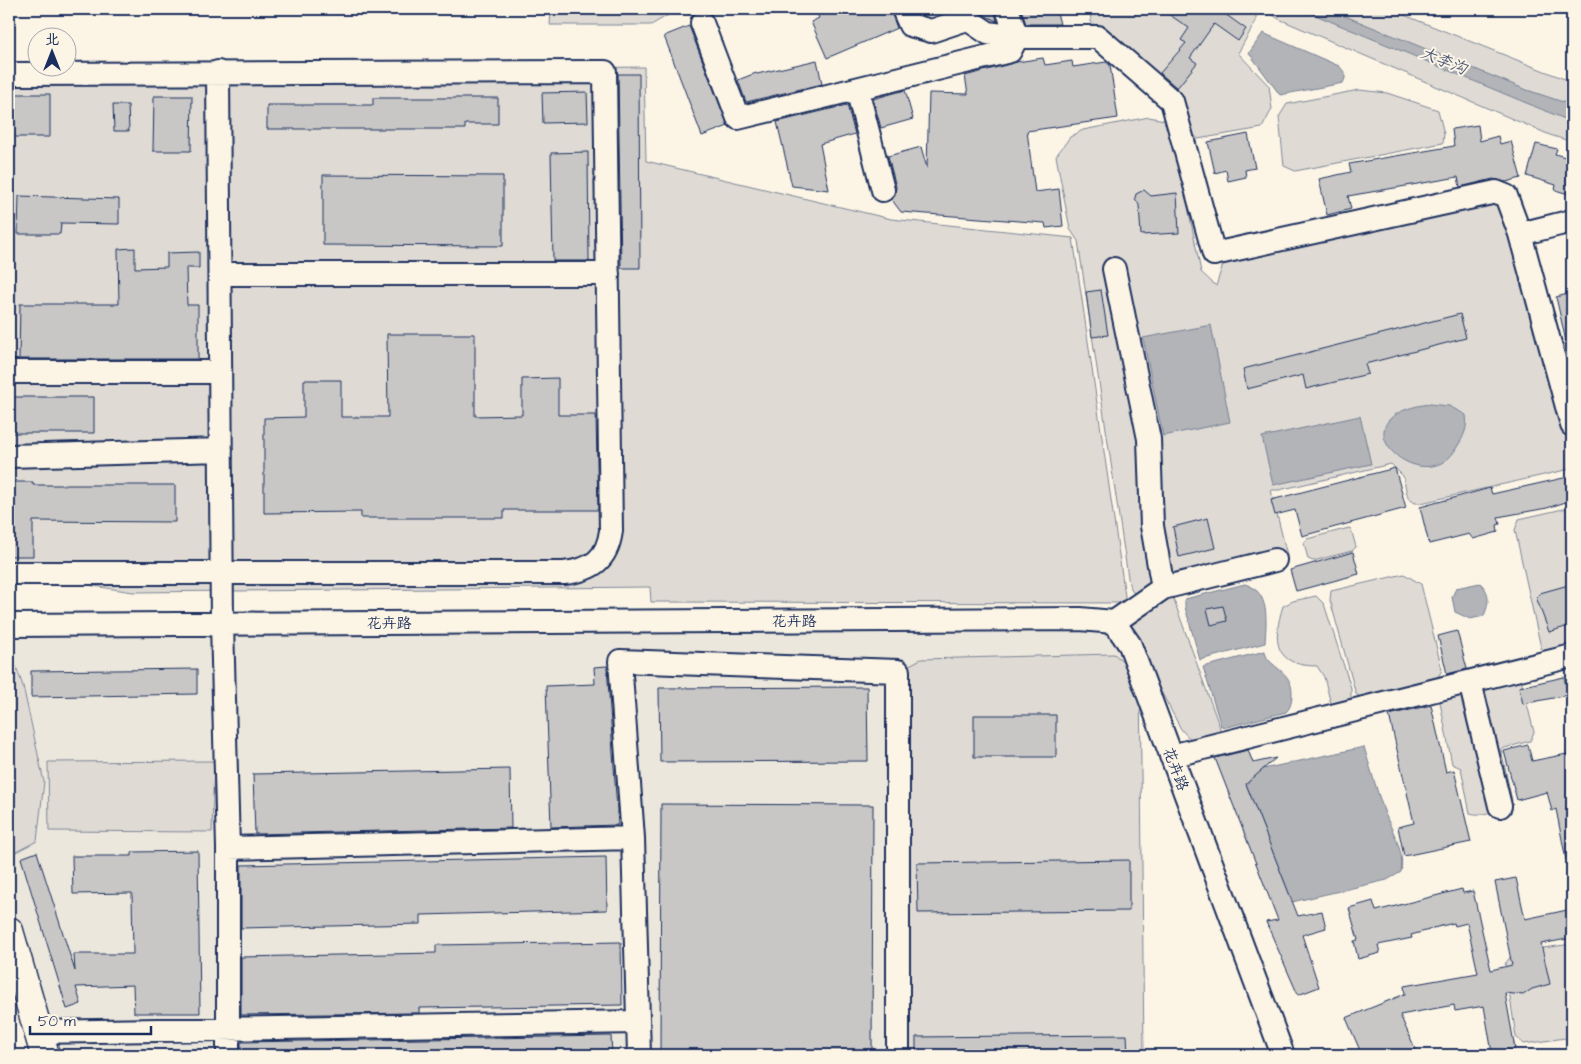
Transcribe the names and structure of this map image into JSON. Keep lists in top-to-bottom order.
{
  "streets": {
    "street": ["花卉路"]
  },
  "water": ["大李沟"],
  "scale_bar": "50 m",
  "north": "top"
}
